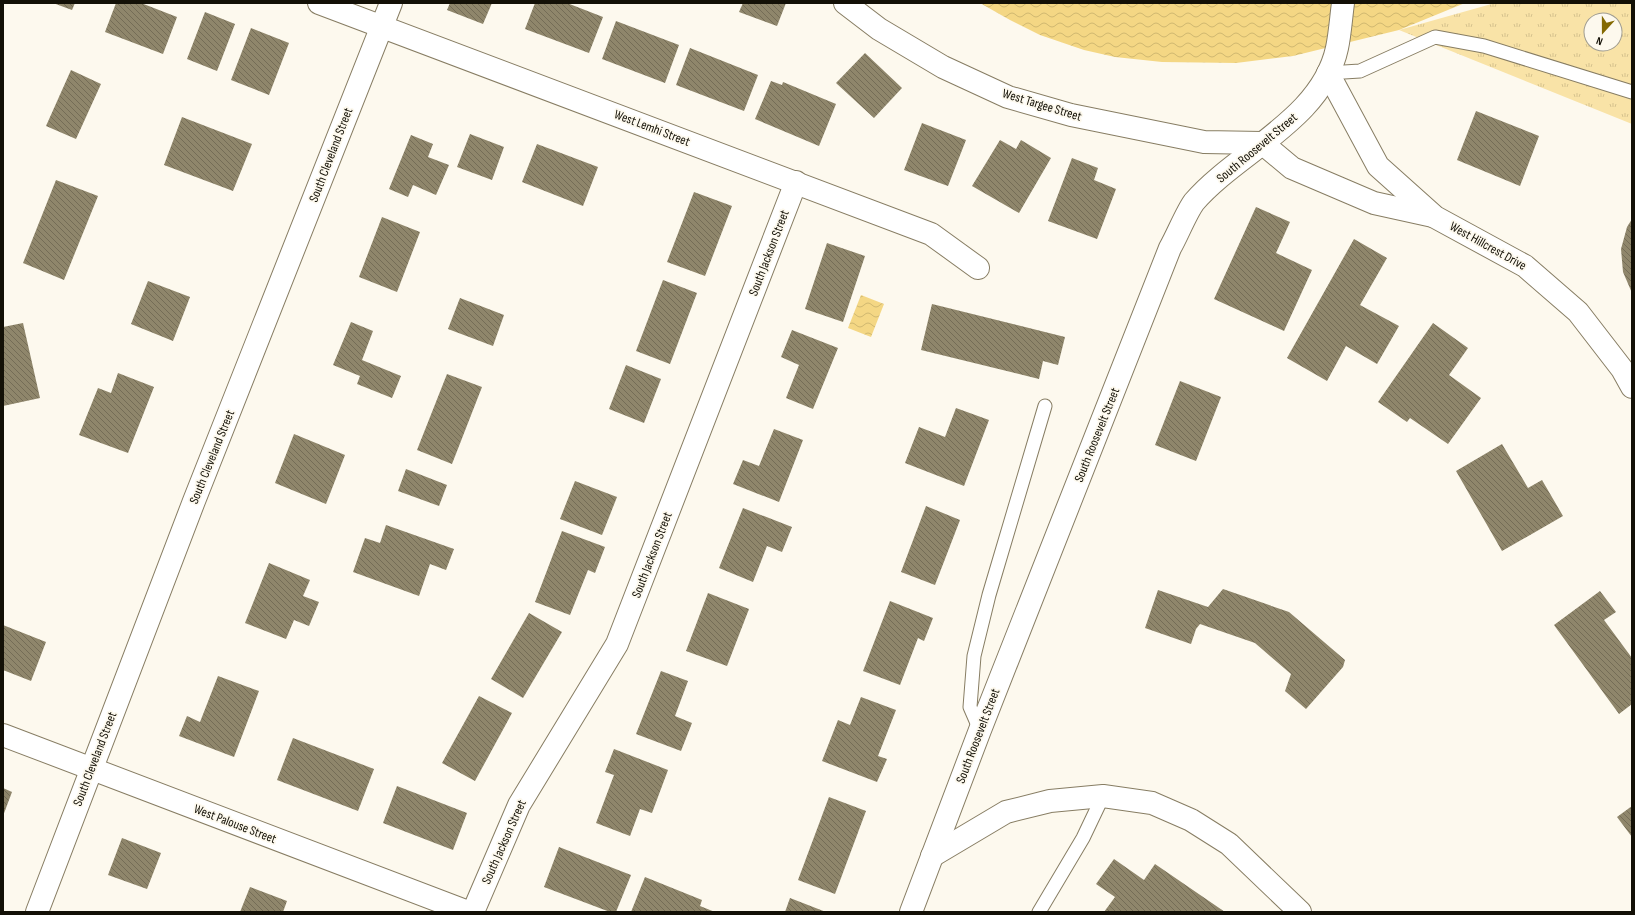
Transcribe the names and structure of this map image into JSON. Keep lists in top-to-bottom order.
{
  "streets": {
    "street": [
      "West Targee Street",
      "West Lemhi Street",
      "South Roosevelt Street",
      "South Cleveland Street",
      "West Hillcrest Drive",
      "South Jackson Street",
      "West Palouse Street"
    ]
  },
  "crossings": [
    ["West Targee Street", "South Roosevelt Street"],
    ["West Targee Street", "West Hillcrest Drive"],
    ["West Lemhi Street", "South Cleveland Street"],
    ["West Lemhi Street", "South Jackson Street"],
    ["South Roosevelt Street", "West Hillcrest Drive"],
    ["South Cleveland Street", "West Palouse Street"]
  ],
  "north": "bottom"
}
